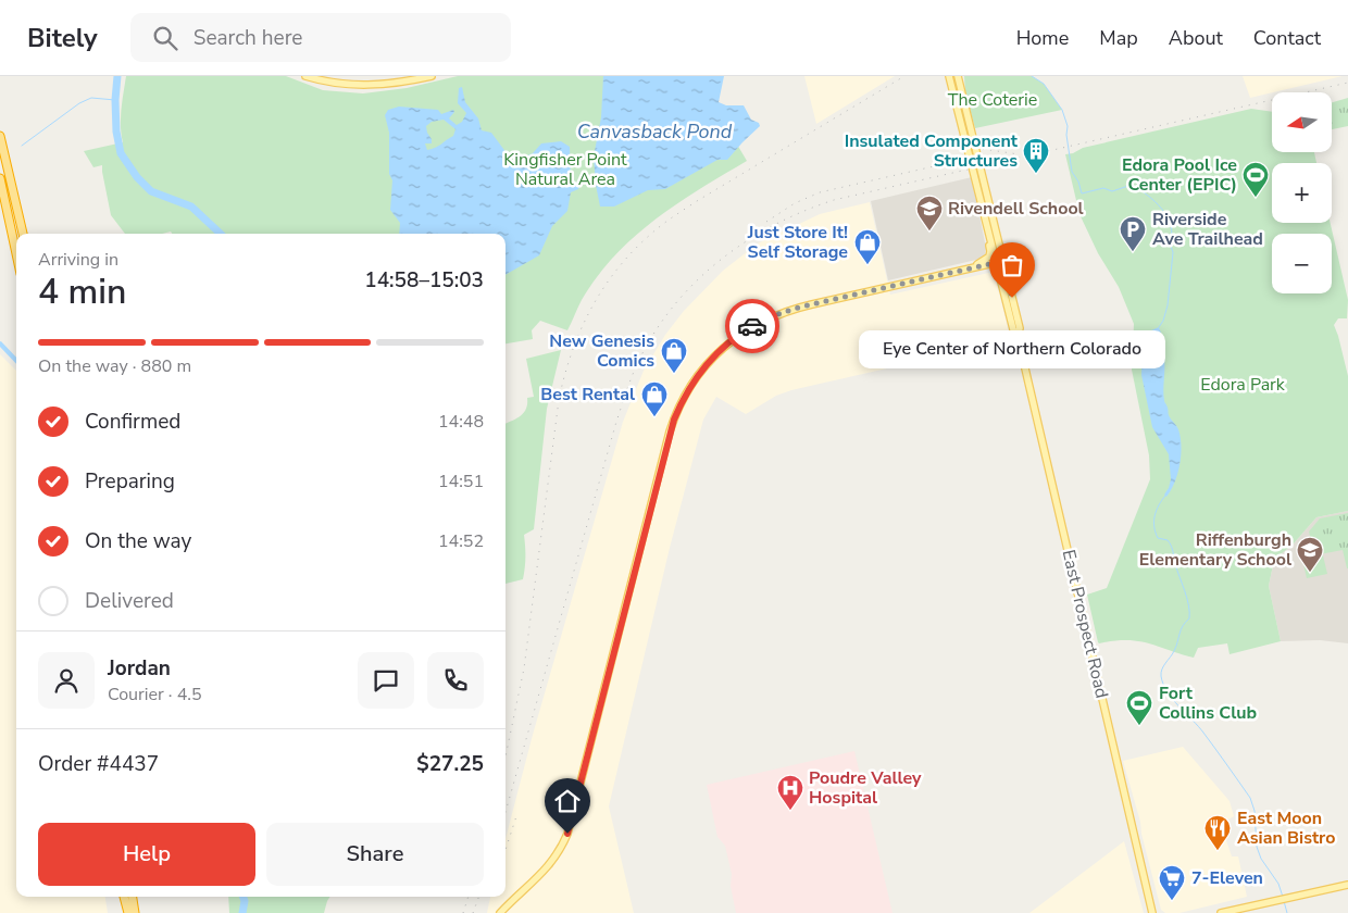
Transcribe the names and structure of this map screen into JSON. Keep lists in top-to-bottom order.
{
  "streets": {
    "main road": ["East Prospect Road"]
  },
  "water": ["Canvasback Pond"],
  "parks": ["The Coterie", "Kingfisher Point Natural Area", "Edora Park"],
  "places": {
    "building": ["Insulated Component Structures"],
    "sports": ["Edora Pool Ice Center (EPIC)", "Fort Collins Club"],
    "school or university": ["Rivendell School", "Riffenburgh Elementary School"],
    "parking": ["Riverside Ave Trailhead"],
    "shop": ["Just Store It! Self Storage", "New Genesis Comics", "Best Rental"],
    "other": ["Eye Center of Northern Colorado"],
    "hospital": ["Poudre Valley Hospital"],
    "restaurant": ["East Moon Asian Bistro"],
    "supermarket": ["7-Eleven"]
  },
  "north": "left",
  "page": {
    "header": "Bitely",
    "search": "Search here",
    "nav": [
      "Home",
      "Map",
      "About",
      "Contact"
    ],
    "map_buttons": ["+", "−"],
    "heading": ["4 min", "Arriving in", "14:58–15:03"],
    "panel": [
      "Jordan",
      "Courier · 4.5",
      "Order #4437",
      "$27.25"
    ],
    "bar": "On the way · 880 m",
    "bubble": "Eye Center of Northern Colorado",
    "list": [
      ["Confirmed", "14:48"],
      ["Preparing", "14:51"],
      ["On the way", "14:52"],
      "Delivered"
    ],
    "buttons": ["Help", "Share"]
  }
}
